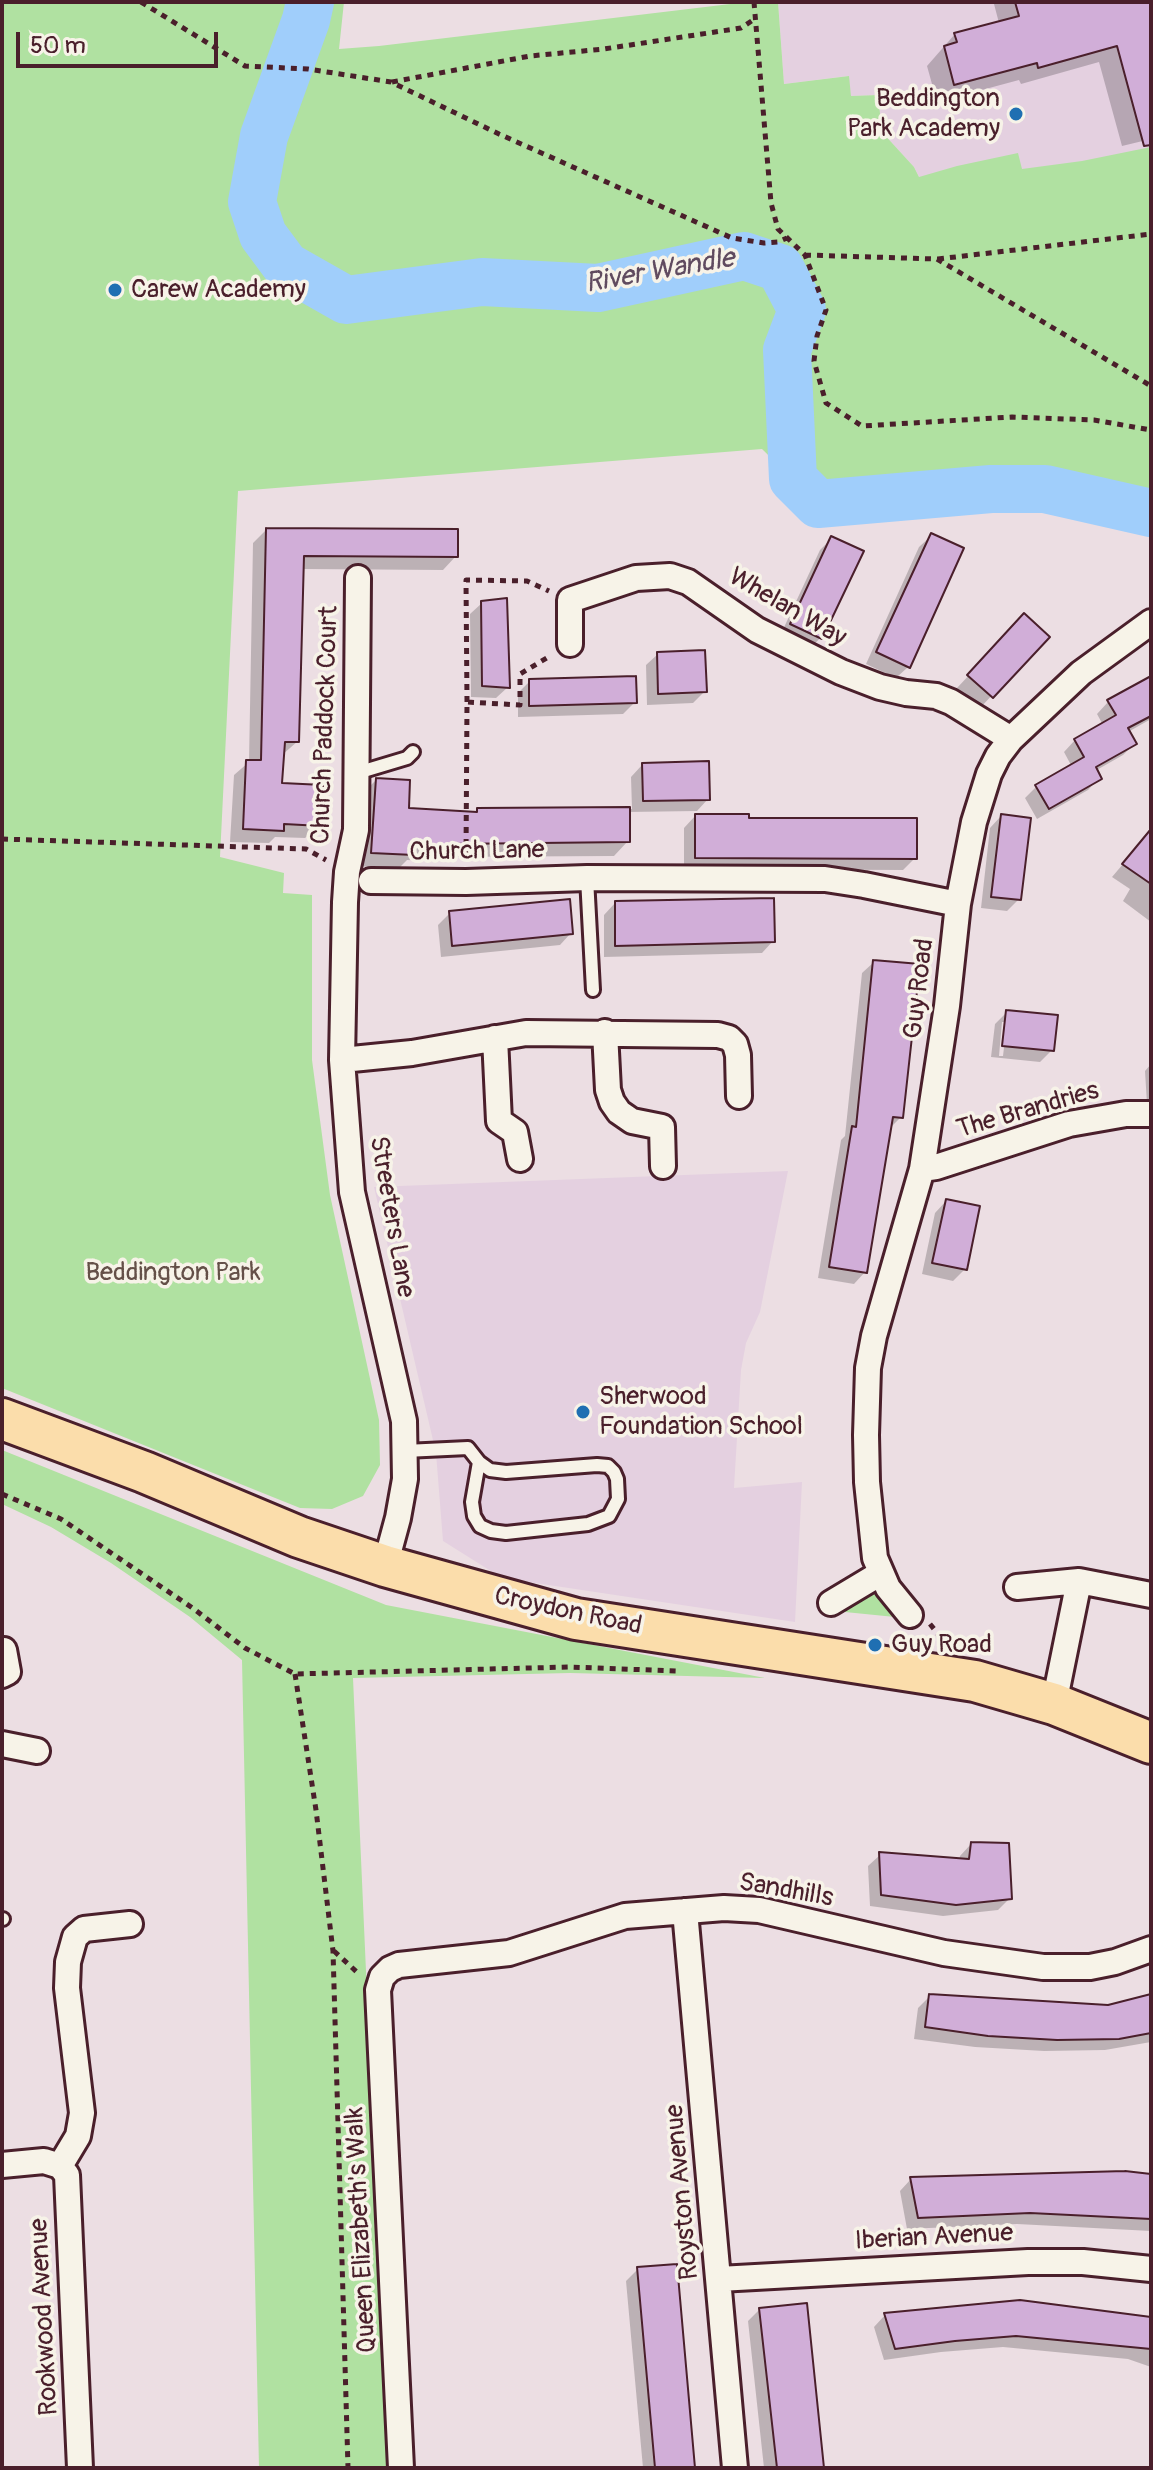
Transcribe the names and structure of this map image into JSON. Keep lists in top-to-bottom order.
{
  "streets": {
    "highway": ["Croydon Road"],
    "street": [
      "Whelan Way",
      "Church Paddock Court",
      "Church Lane",
      "Guy Road",
      "The Brandries",
      "Streeters Lane",
      "Sandhills",
      "Royston Avenue",
      "Queen Elizabeth's Walk",
      "Iberian Avenue",
      "Rookwood Avenue"
    ]
  },
  "crossings": [
    ["Whelan Way", "Guy Road"],
    ["Church Paddock Court", "Church Lane"],
    ["Church Paddock Court", "Streeters Lane"],
    ["Church Lane", "Guy Road"],
    ["Church Lane", "Streeters Lane"],
    ["Guy Road", "The Brandries"],
    ["Streeters Lane", "Croydon Road"],
    ["Sandhills", "Royston Avenue"],
    ["Sandhills", "Queen Elizabeth's Walk"],
    ["Royston Avenue", "Iberian Avenue"]
  ],
  "water": ["River Wandle"],
  "parks": ["Beddington Park"],
  "places": [
    "Beddington Park Academy",
    "Carew Academy",
    "Sherwood Foundation School",
    "Guy Road"
  ],
  "scale_bar": "50 m"
}
